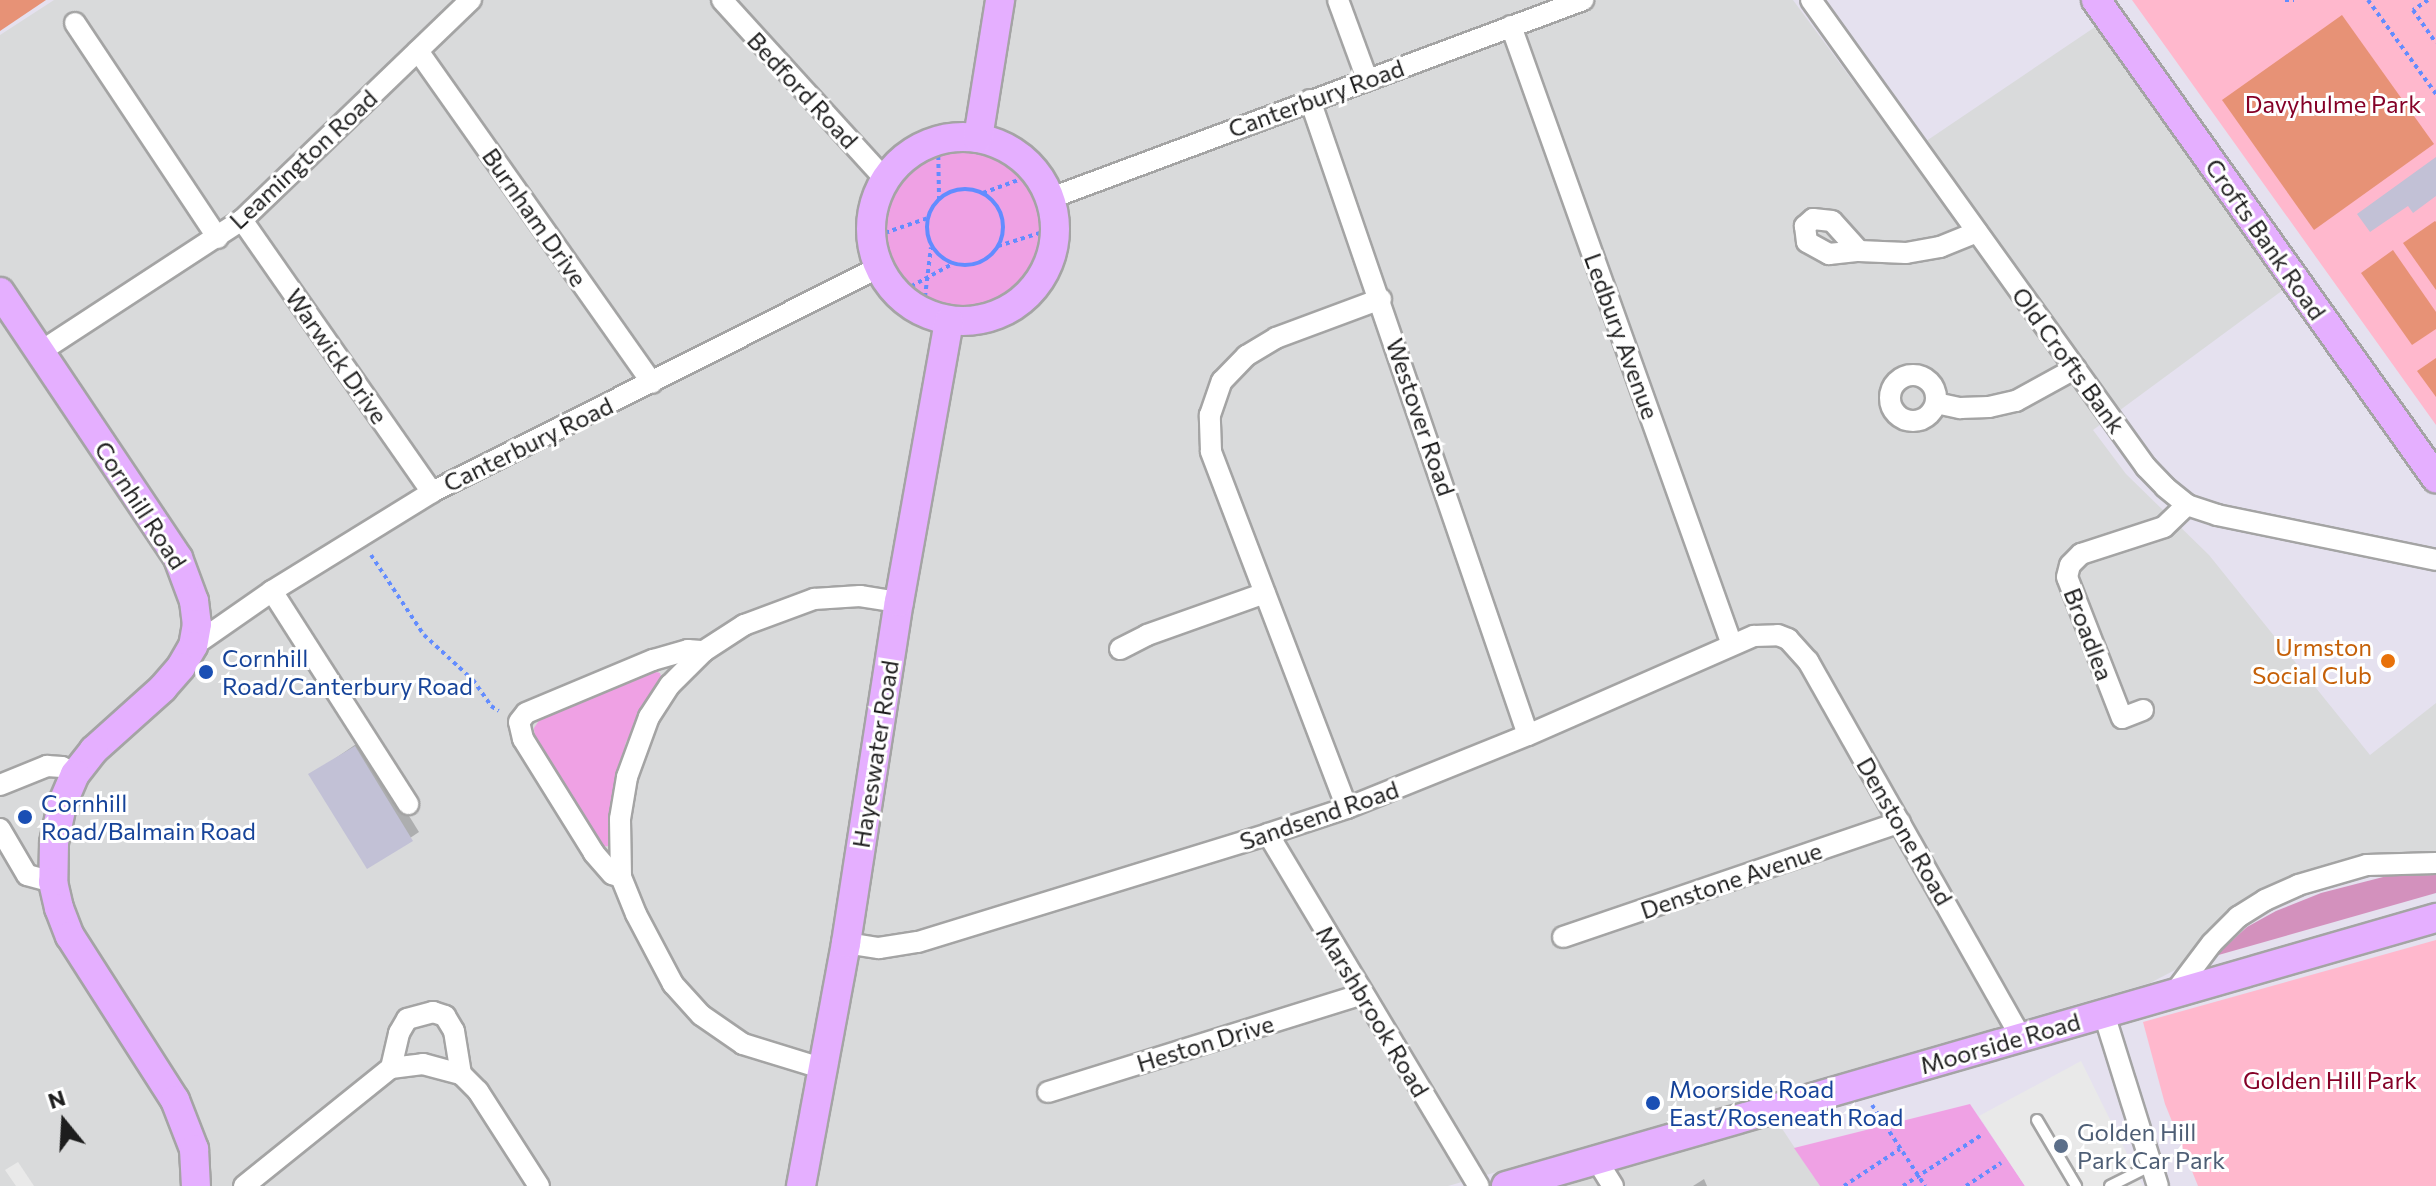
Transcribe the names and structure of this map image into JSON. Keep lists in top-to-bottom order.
{
  "streets": {
    "main road": [
      "Crofts Bank Road",
      "Cornhill Road",
      "Hayeswater Road",
      "Moorside Road"
    ],
    "street": [
      "Bedford Road",
      "Canterbury Road",
      "Leamington Road",
      "Burnham Drive",
      "Ledbury Avenue",
      "Warwick Drive",
      "Old Crofts Bank",
      "Westover Road",
      "Broadlea",
      "Sandsend Road",
      "Denstone Road",
      "Denstone Avenue",
      "Marshbrook Road",
      "Heston Drive"
    ]
  },
  "crossings": [
    ["Canterbury Road", "Burnham Drive"],
    ["Canterbury Road", "Ledbury Avenue"],
    ["Canterbury Road", "Warwick Drive"],
    ["Canterbury Road", "Westover Road"],
    ["Canterbury Road", "Cornhill Road"],
    ["Leamington Road", "Burnham Drive"],
    ["Leamington Road", "Warwick Drive"],
    ["Leamington Road", "Cornhill Road"],
    ["Ledbury Avenue", "Sandsend Road"],
    ["Old Crofts Bank", "Broadlea"],
    ["Westover Road", "Sandsend Road"],
    ["Hayeswater Road", "Sandsend Road"],
    ["Sandsend Road", "Denstone Road"],
    ["Sandsend Road", "Marshbrook Road"],
    ["Denstone Road", "Denstone Avenue"],
    ["Denstone Road", "Moorside Road"],
    ["Marshbrook Road", "Heston Drive"]
  ],
  "parks": ["Davyhulme Park", "Golden Hill Park"],
  "places": [
    "Urmston Social Club",
    "Cornhill Road/Canterbury Road",
    "Cornhill Road/Balmain Road",
    "Moorside Road East/Roseneath Road",
    "Golden Hill Park Car Park"
  ],
  "north": "top"
}
